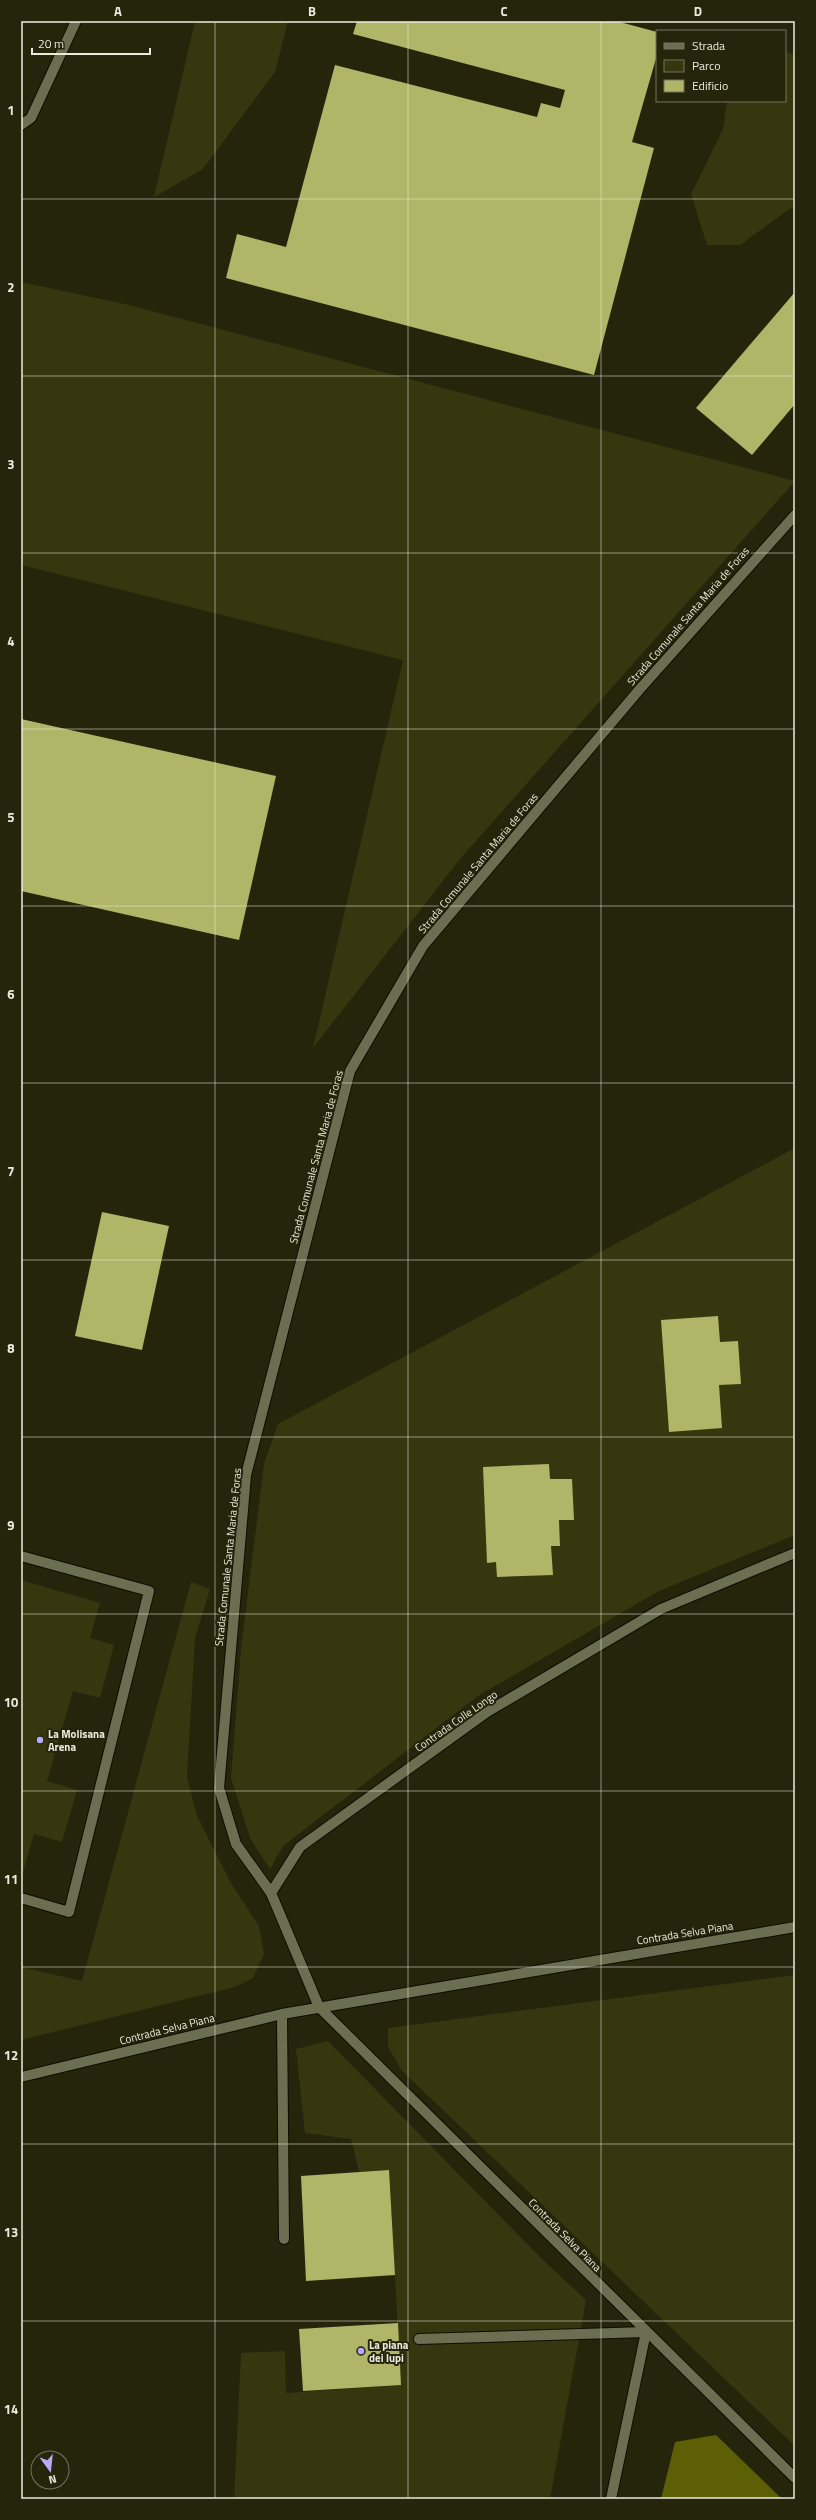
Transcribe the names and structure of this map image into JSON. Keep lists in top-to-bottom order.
{
  "streets": {
    "street": ["Strada Comunale Santa Maria de Foras", "Contrada Colle Longo", "Contrada Selva Piana"]
  },
  "crossings": [
    ["Strada Comunale Santa Maria de Foras", "Contrada Colle Longo"]
  ],
  "places": ["La Molisana Arena", "La piana dei lupi"],
  "legend": ["Strada", "Parco", "Edificio"],
  "scale_bar": "20 m",
  "north": "bottom",
  "grid": {
    "columns": [
      "A",
      "B",
      "C",
      "D"
    ],
    "rows": [
      "1",
      "2",
      "3",
      "4",
      "5",
      "6",
      "7",
      "8",
      "9",
      "10",
      "11",
      "12",
      "13",
      "14"
    ]
  }
}
